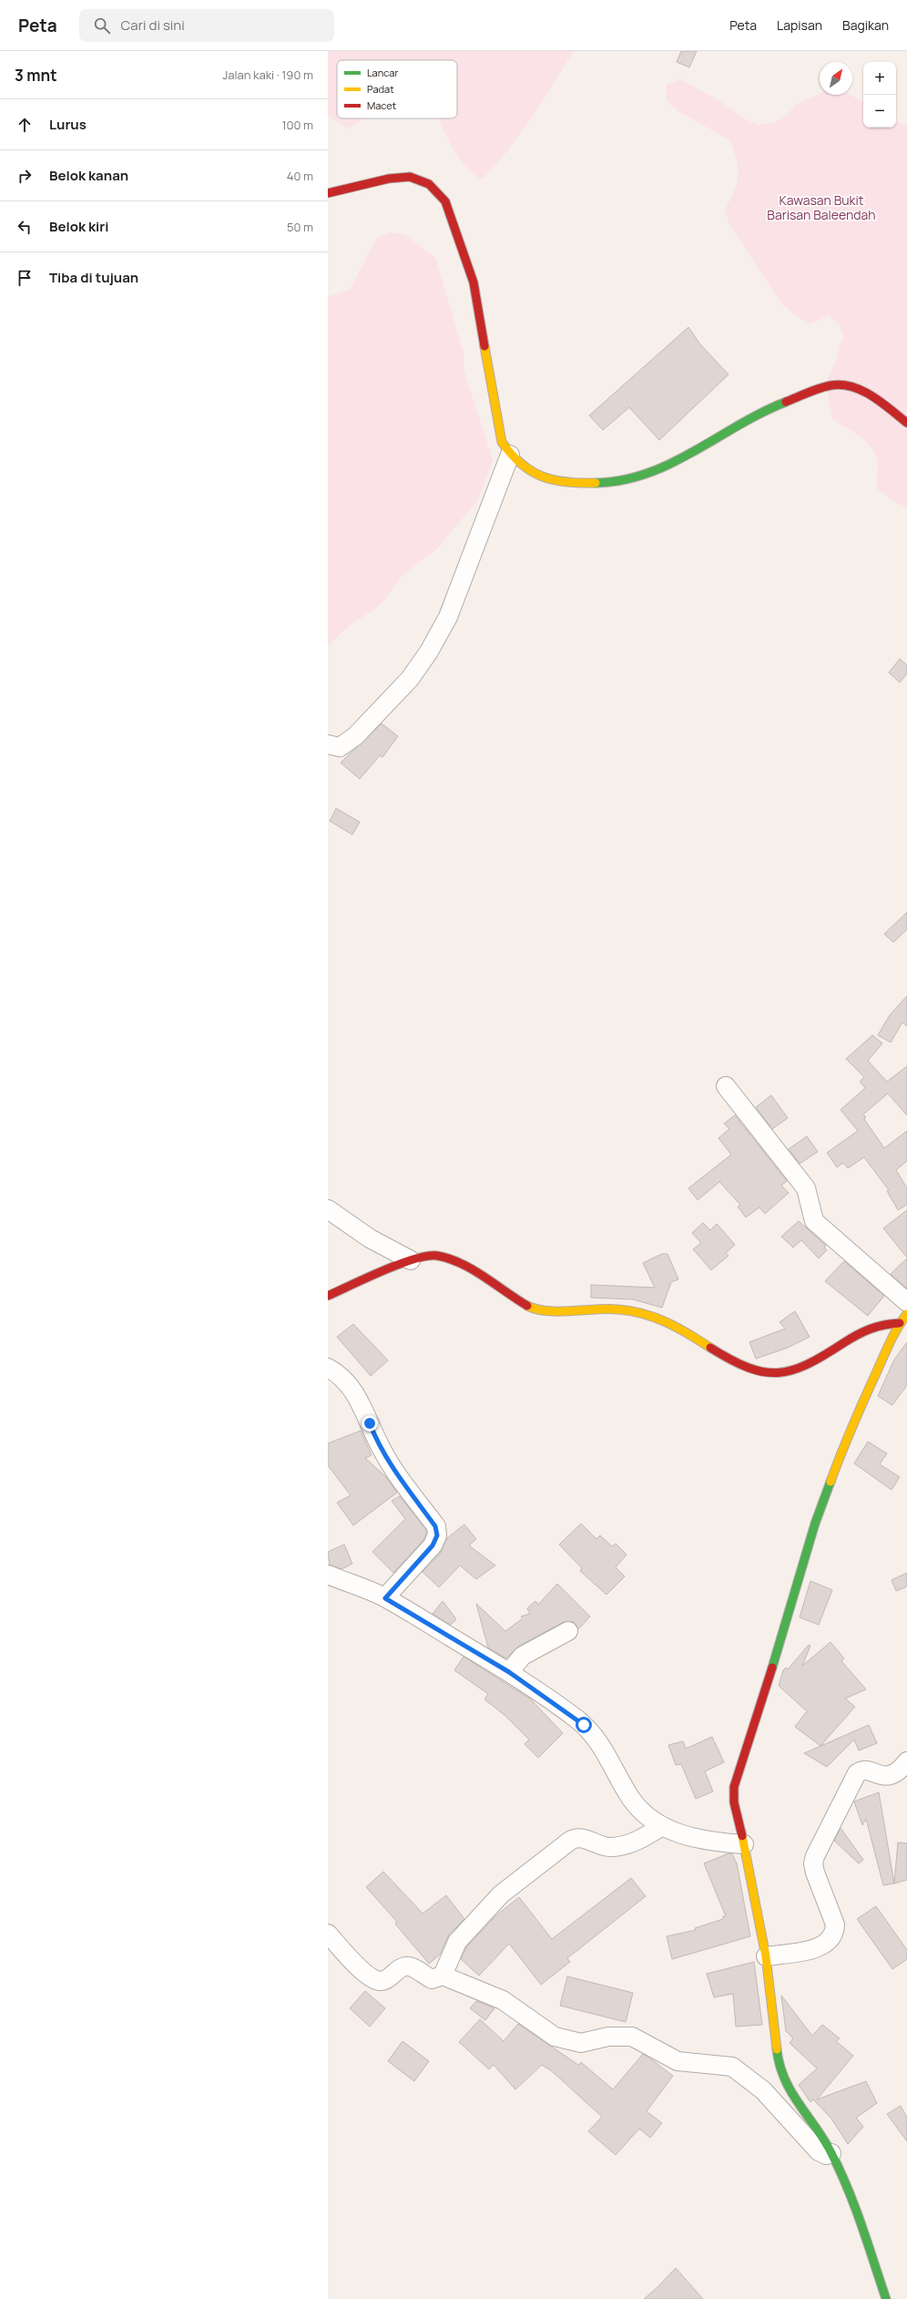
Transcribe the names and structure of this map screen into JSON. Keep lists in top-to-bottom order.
{
  "parks": ["Kawasan Bukit Barisan Baleendah"],
  "legend": ["Lancar", "Padat", "Macet"],
  "north": "top right",
  "page": {
    "header": "Peta",
    "search": "Cari di sini",
    "nav": ["Peta", "Lapisan", "Bagikan"],
    "heading": ["3 mnt", "Jalan kaki · 190 m"],
    "map_buttons": ["+", "−"],
    "list": [
      ["Lurus", "100 m"],
      ["Belok kanan", "40 m"],
      ["Belok kiri", "50 m"],
      "Tiba di tujuan"
    ]
  }
}
